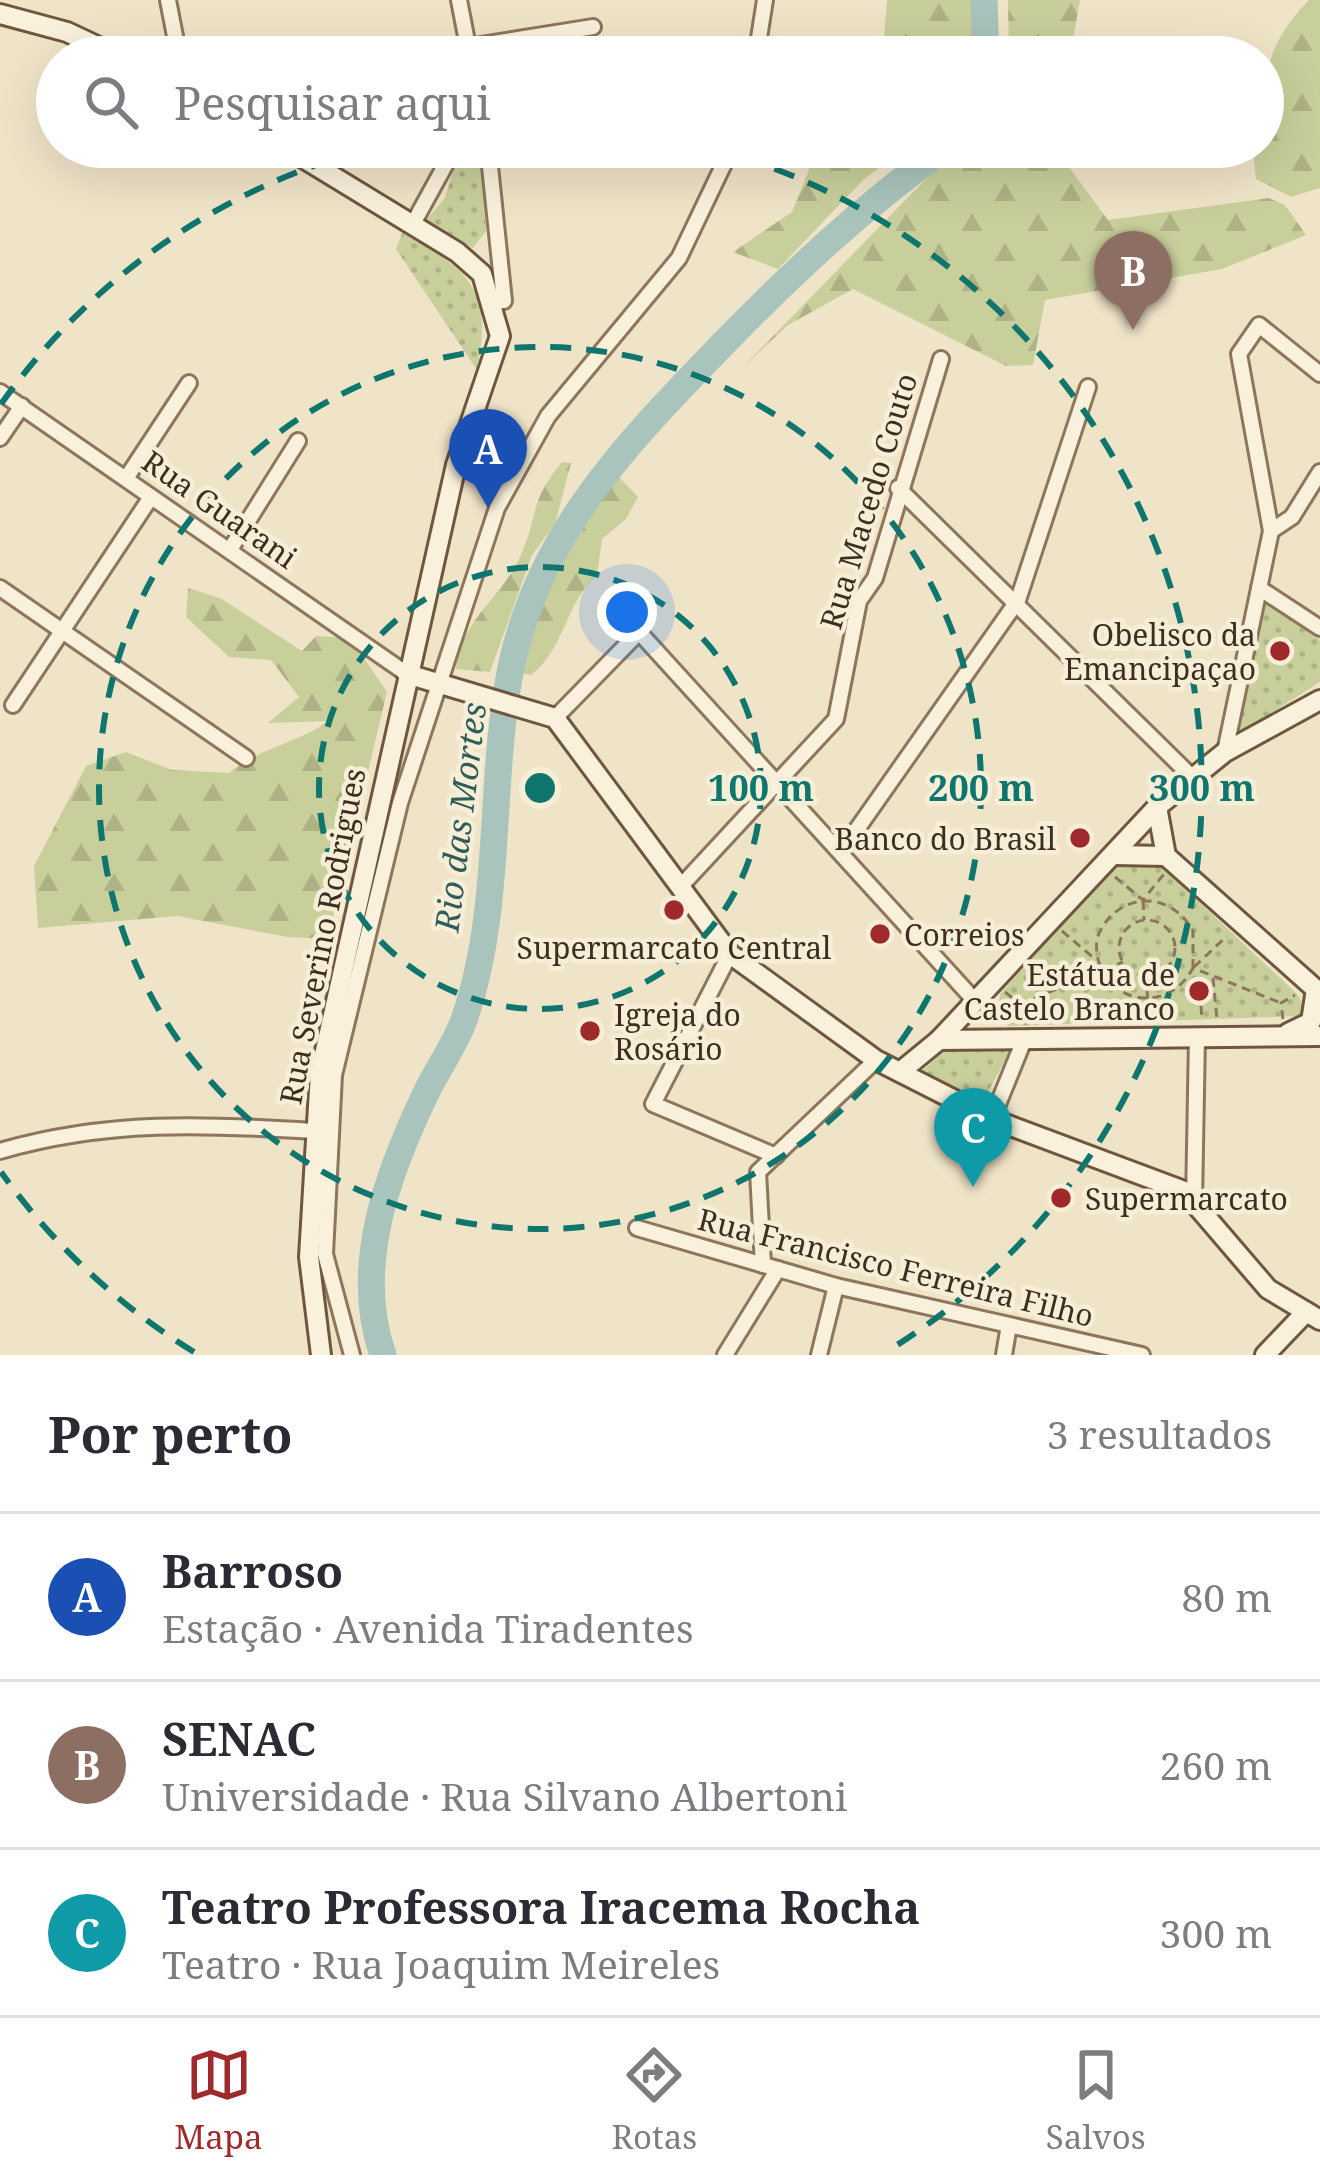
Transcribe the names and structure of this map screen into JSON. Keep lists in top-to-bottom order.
{
  "streets": {
    "street": [
      "Rua Macedo Couto",
      "Rua Guarani",
      "Rua Severino Rodrigues",
      "Rua Francisco Ferreira Filho"
    ]
  },
  "crossings": [
    ["Rua Guarani", "Rua Severino Rodrigues"]
  ],
  "water": ["Rio das Mortes"],
  "places": [
    "Obelisco da Emancipaçao",
    "Banco do Brasil",
    "Supermarcato Central",
    "Correios",
    "Estátua de Castelo Branco",
    "Igreja do Rosário",
    "Supermarcato"
  ],
  "page": {
    "search": "Pesquisar aqui",
    "pins": ["B", "A", "C"],
    "heading": ["Por perto", "3 resultados"],
    "list": [
      {
        "mark": "A",
        "name": "Barroso",
        "note": "Estação · Avenida Tiradentes",
        "value": "80 m"
      },
      {
        "mark": "B",
        "name": "SENAC",
        "note": "Universidade · Rua Silvano Albertoni",
        "value": "260 m"
      },
      {
        "mark": "C",
        "name": "Teatro Professora Iracema Rocha",
        "note": "Teatro · Rua Joaquim Meireles",
        "value": "300 m"
      }
    ],
    "nav": ["Mapa", "Rotas", "Salvos"]
  },
  "rings": ["100 m", "200 m", "300 m"]
}
